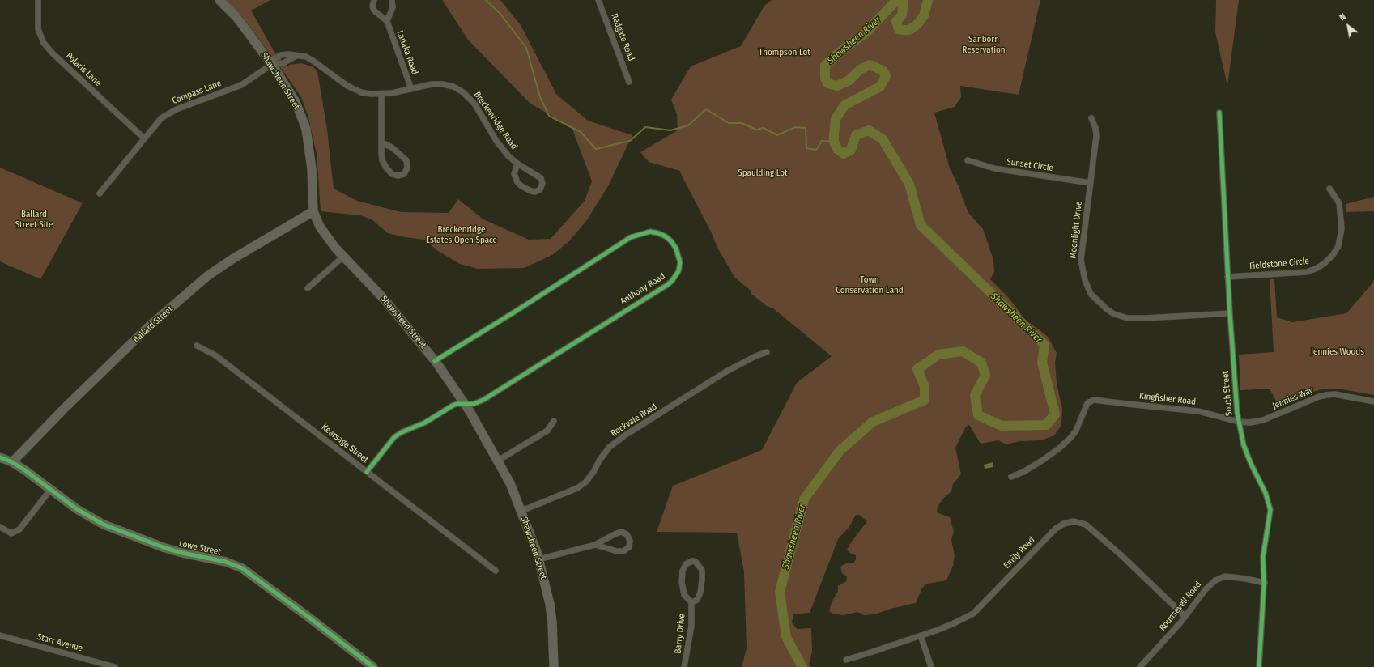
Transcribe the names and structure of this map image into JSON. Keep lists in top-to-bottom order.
{
  "streets": {
    "street": [
      "Redgate Road",
      "Lanaka Road",
      "Polaris Lane",
      "Shawsheen Street",
      "Compass Lane",
      "Breckenridge Road",
      "Sunset Circle",
      "Moonlight Drive",
      "Fieldstone Circle",
      "Anthony Road",
      "Ballard Street",
      "South Street",
      "Jennies Way",
      "Kingfisher Road",
      "Rockvale Road",
      "Kearsage Street",
      "Lowe Street",
      "Emily Road",
      "Rounsevell Road",
      "Barry Drive",
      "Starr Avenue"
    ]
  },
  "crossings": [
    ["Lanaka Road", "Breckenridge Road"],
    ["Polaris Lane", "Compass Lane"],
    ["Shawsheen Street", "Compass Lane"],
    ["Shawsheen Street", "Breckenridge Road"],
    ["Shawsheen Street", "Anthony Road"],
    ["Shawsheen Street", "Ballard Street"],
    ["Shawsheen Street", "Rockvale Road"],
    ["Compass Lane", "Breckenridge Road"],
    ["Sunset Circle", "Moonlight Drive"],
    ["Moonlight Drive", "South Street"],
    ["Fieldstone Circle", "South Street"],
    ["Anthony Road", "Kearsage Street"],
    ["Ballard Street", "Lowe Street"],
    ["South Street", "Jennies Way"],
    ["South Street", "Kingfisher Road"],
    ["South Street", "Rounsevell Road"],
    ["Jennies Way", "Kingfisher Road"],
    ["Emily Road", "Rounsevell Road"]
  ],
  "water": ["Shawsheen River"],
  "parks": [
    "Sanborn Reservation",
    "Thompson Lot",
    "Spaulding Lot",
    "Ballard Street Site",
    "Breckenridge Estates Open Space",
    "Town Conservation Land",
    "Jennies Woods"
  ],
  "north": "top left"
}
